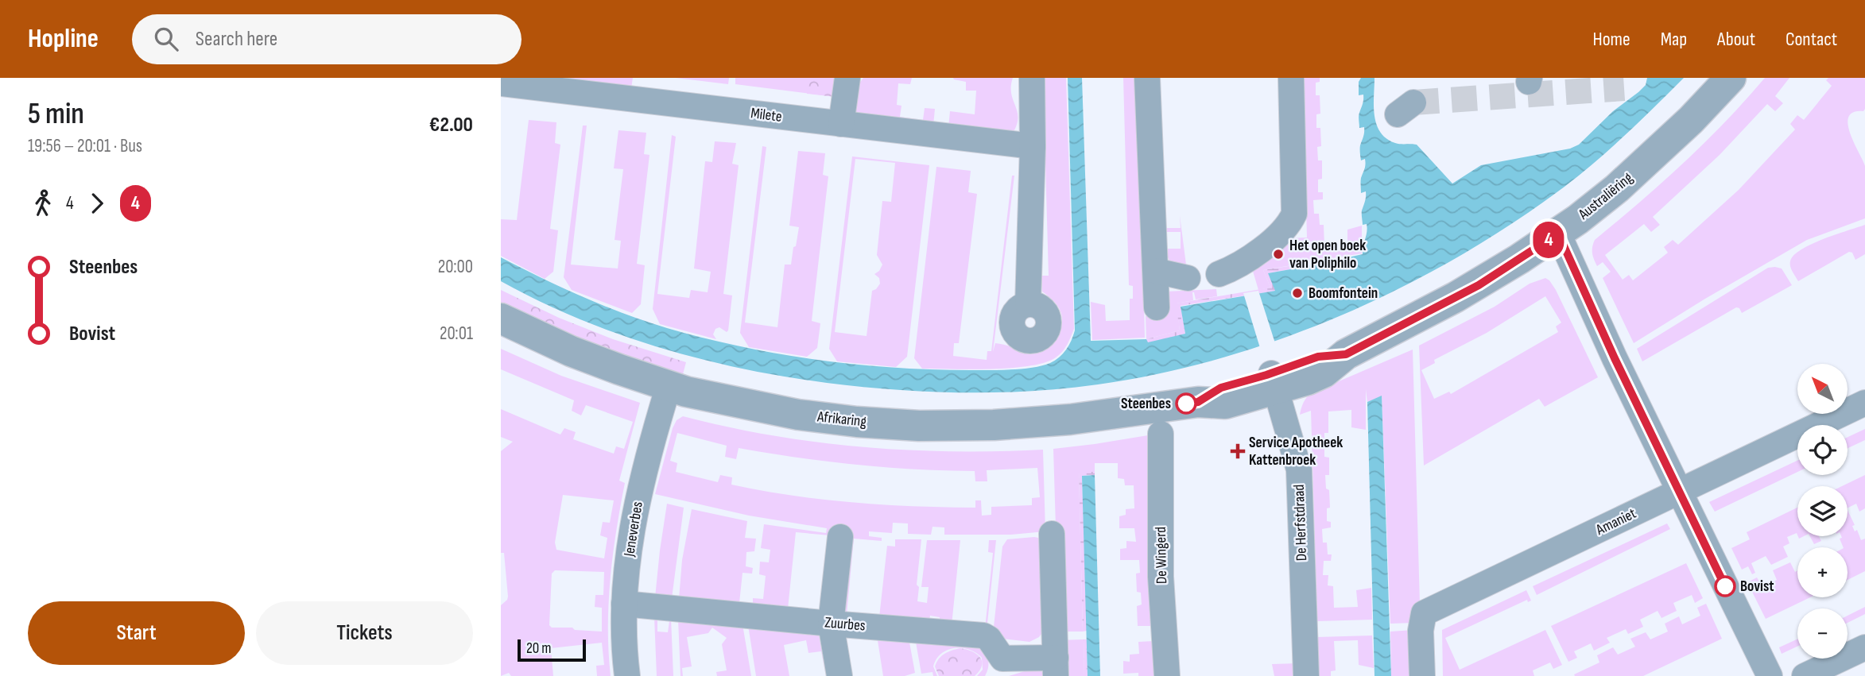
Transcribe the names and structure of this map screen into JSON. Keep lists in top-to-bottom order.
{
  "streets": {
    "street": [
      "Milete",
      "Australiëring",
      "Afrikaring",
      "Amaniet",
      "De Herfstdraad",
      "Jeneverbes",
      "De Wingerd",
      "Zuurbes"
    ]
  },
  "crossings": [
    ["Australiëring", "Afrikaring"],
    ["Australiëring", "De Herfstdraad"],
    ["Afrikaring", "De Herfstdraad"],
    ["Afrikaring", "Jeneverbes"],
    ["Jeneverbes", "Zuurbes"]
  ],
  "places": {
    "other": [
      "Het open boek van Poliphilo",
      "Boomfontein",
      "Steenbes",
      "Bovist"
    ],
    "health": ["Service Apotheek Kattenbroek"]
  },
  "lines": ["bus line 4"],
  "scale_bar": "20 m",
  "north": "top left",
  "page": {
    "header": "Hopline",
    "search": "Search here",
    "nav": [
      "Home",
      "Map",
      "About",
      "Contact"
    ],
    "heading": ["5 min", "19:56 – 20:01 · Bus", "€2.00"],
    "on_map": "4",
    "legs": ["4", "4"],
    "list": [
      {
        "name": "Steenbes",
        "value": "20:00"
      },
      {
        "name": "Bovist",
        "value": "20:01"
      }
    ],
    "map_buttons": ["+", "−"],
    "buttons": ["Start", "Tickets"],
    "scale": "20 m"
  }
}
